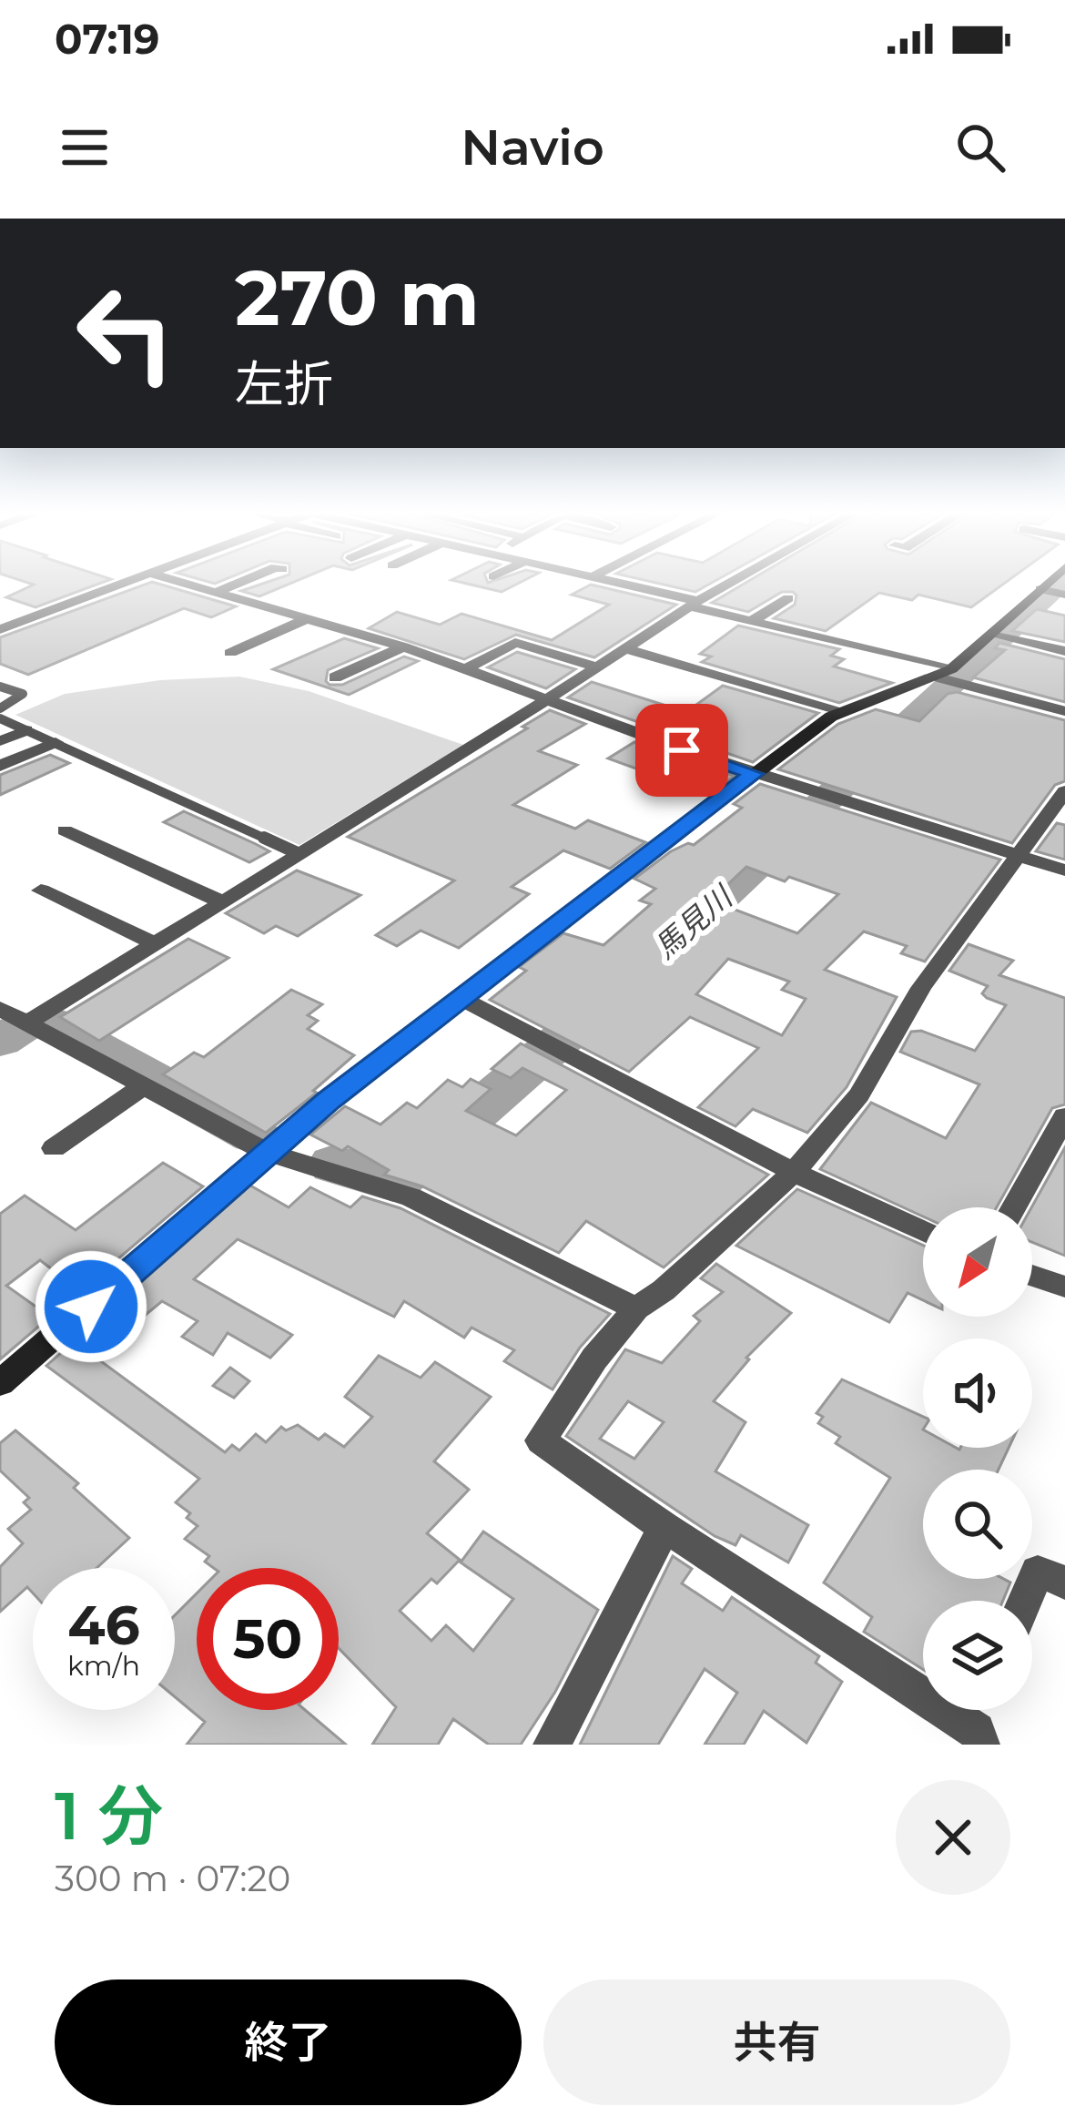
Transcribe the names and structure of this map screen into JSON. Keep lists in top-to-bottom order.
{
  "water": ["馬見川"],
  "north": "bottom left",
  "page": {
    "status": "07:19",
    "header": "Navio",
    "turn": ["270 m", "左折"],
    "speed": "46 km/h",
    "limit": "50",
    "heading": ["1 分", "300 m · 07:20"],
    "buttons": ["終了", "共有"]
  }
}
